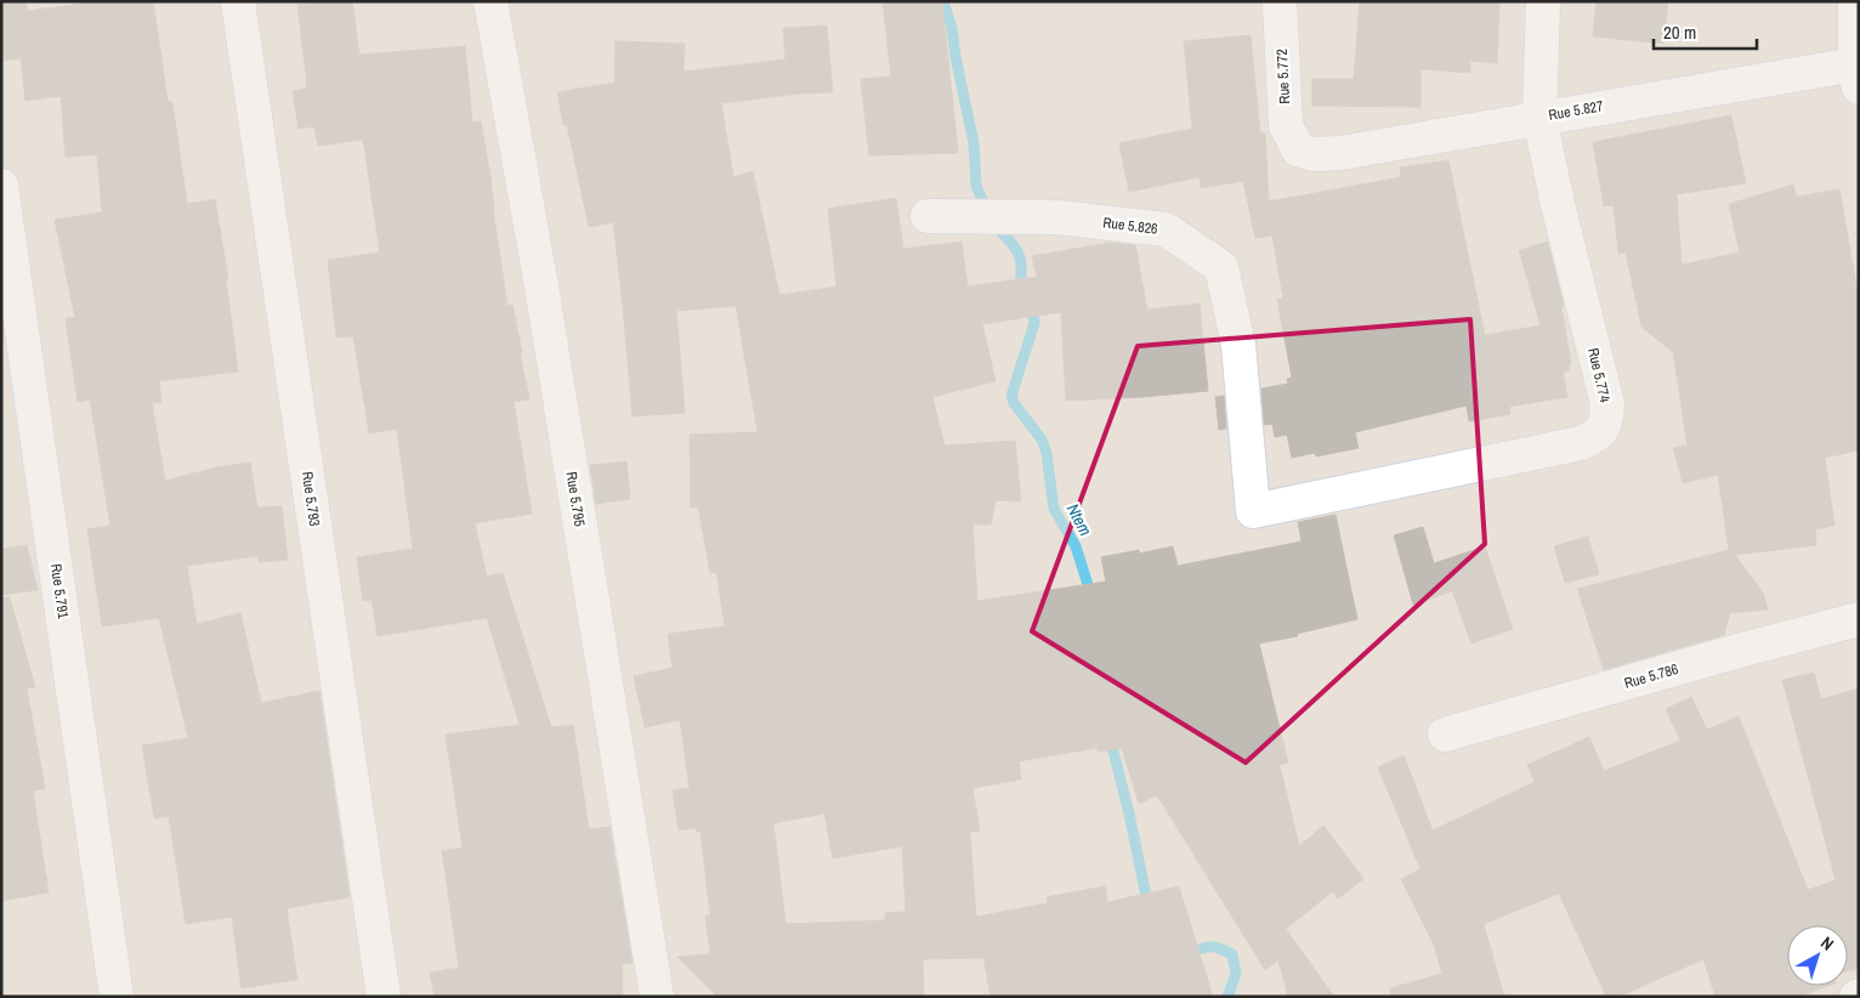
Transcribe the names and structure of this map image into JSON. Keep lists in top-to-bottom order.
{
  "streets": {
    "street": [
      "Rue 5.772",
      "Rue 5.827",
      "Rue 5.826",
      "Rue 5.774",
      "Rue 5.793",
      "Rue 5.795",
      "Rue 5.791",
      "Rue 5.786"
    ]
  },
  "crossings": [
    ["Rue 5.772", "Rue 5.827"],
    ["Rue 5.827", "Rue 5.774"],
    ["Rue 5.826", "Rue 5.774"]
  ],
  "water": ["Ntem"],
  "scale_bar": "20 m",
  "north": "top right"
}
